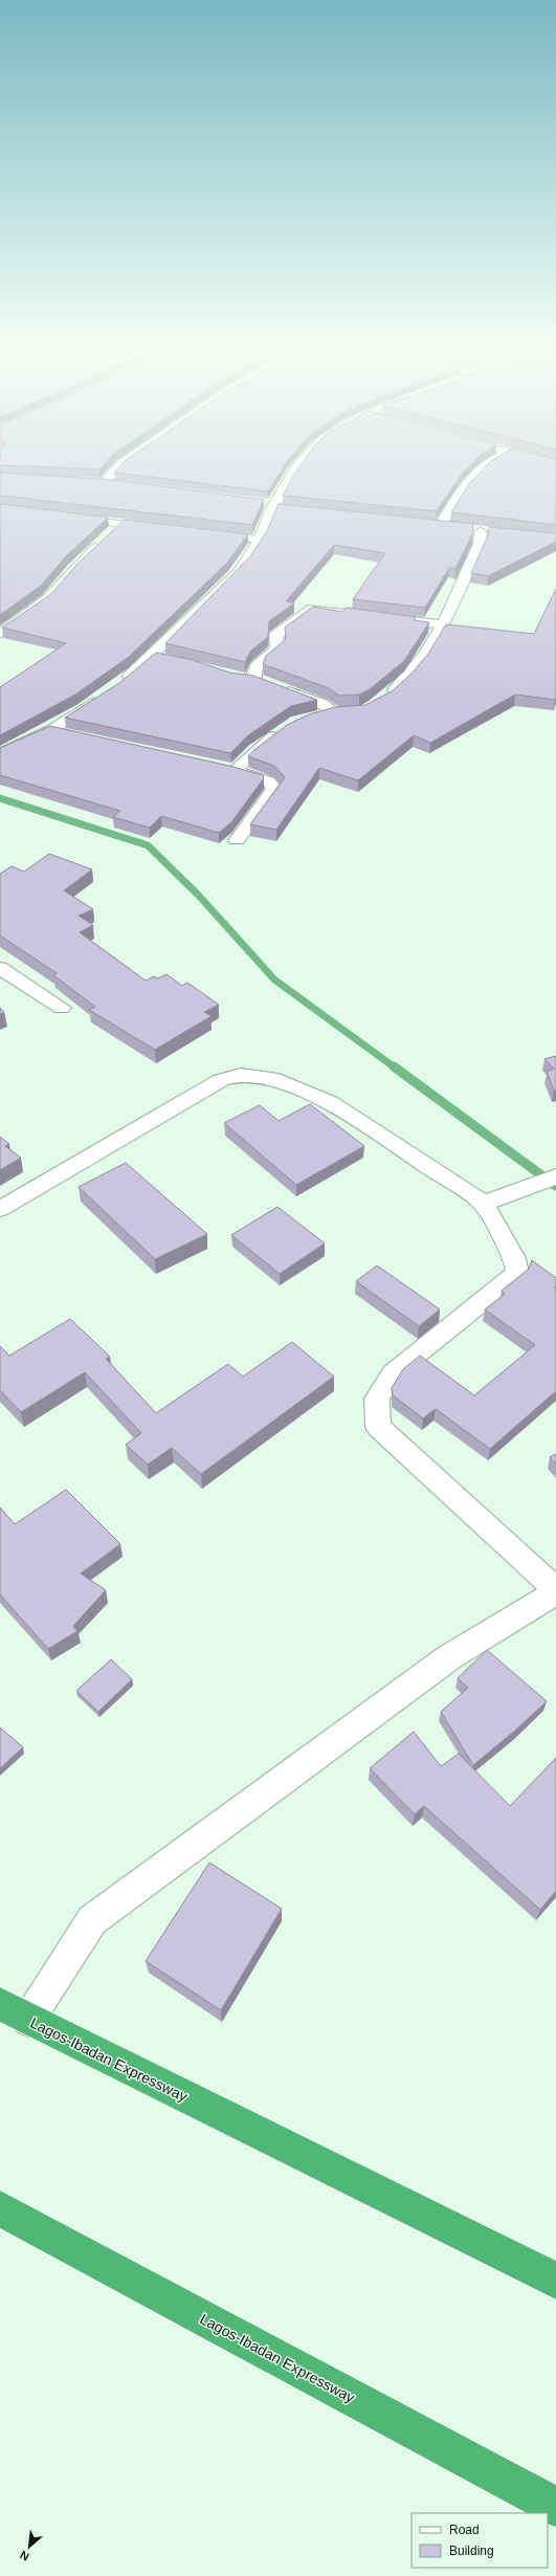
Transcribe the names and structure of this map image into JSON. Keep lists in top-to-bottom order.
{
  "streets": {
    "highway": ["Lagos-Ibadan Expressway"]
  },
  "legend": ["Road", "Building"],
  "north": "bottom left"
}
